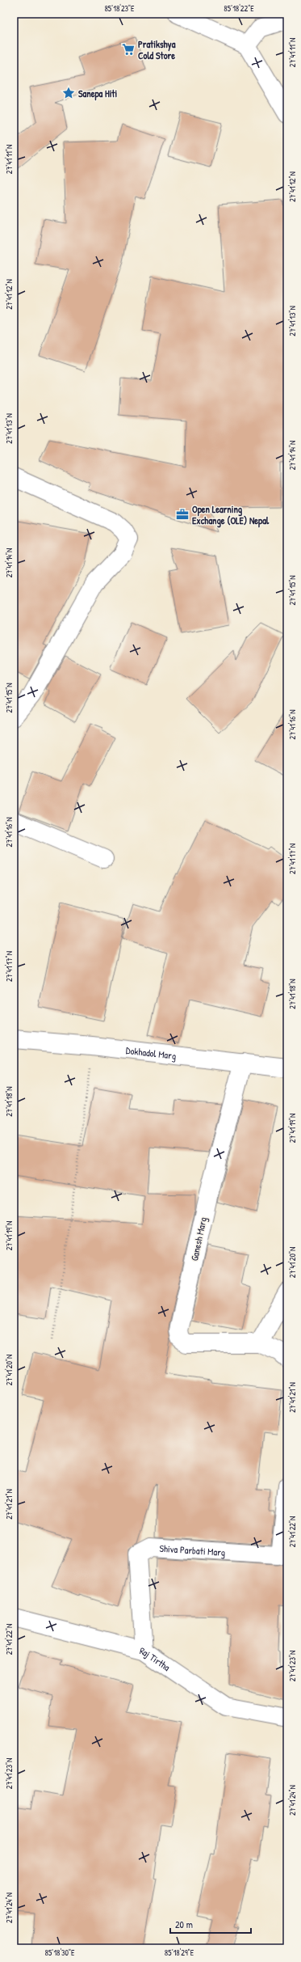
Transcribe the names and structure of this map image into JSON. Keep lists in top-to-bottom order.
{
  "streets": {
    "street": [
      "Dokhadol Marg",
      "Ganesh Marg",
      "Shiva Parbati Marg",
      "Raj Tirtha"
    ]
  },
  "crossings": [
    ["Dokhadol Marg", "Ganesh Marg"],
    ["Shiva Parbati Marg", "Raj Tirtha"]
  ],
  "places": {
    "supermarket": ["Pratikshya Cold Store"],
    "place": ["Sanepa Hiti"],
    "office": ["Open Learning Exchange (OLE) Nepal"]
  },
  "scale_bar": "20 m",
  "coordinates": [
    "85°18'23\"E",
    "85°18'22\"E",
    "27°41'11\"N",
    "27°41'12\"N",
    "27°41'13\"N",
    "27°41'14\"N",
    "27°41'15\"N",
    "27°41'16\"N",
    "27°41'17\"N",
    "27°41'18\"N",
    "27°41'19\"N",
    "27°41'20\"N",
    "27°41'21\"N",
    "27°41'22\"N",
    "27°41'23\"N",
    "27°41'24\"N",
    "85°18'30\"E",
    "85°18'29\"E"
  ]
}
